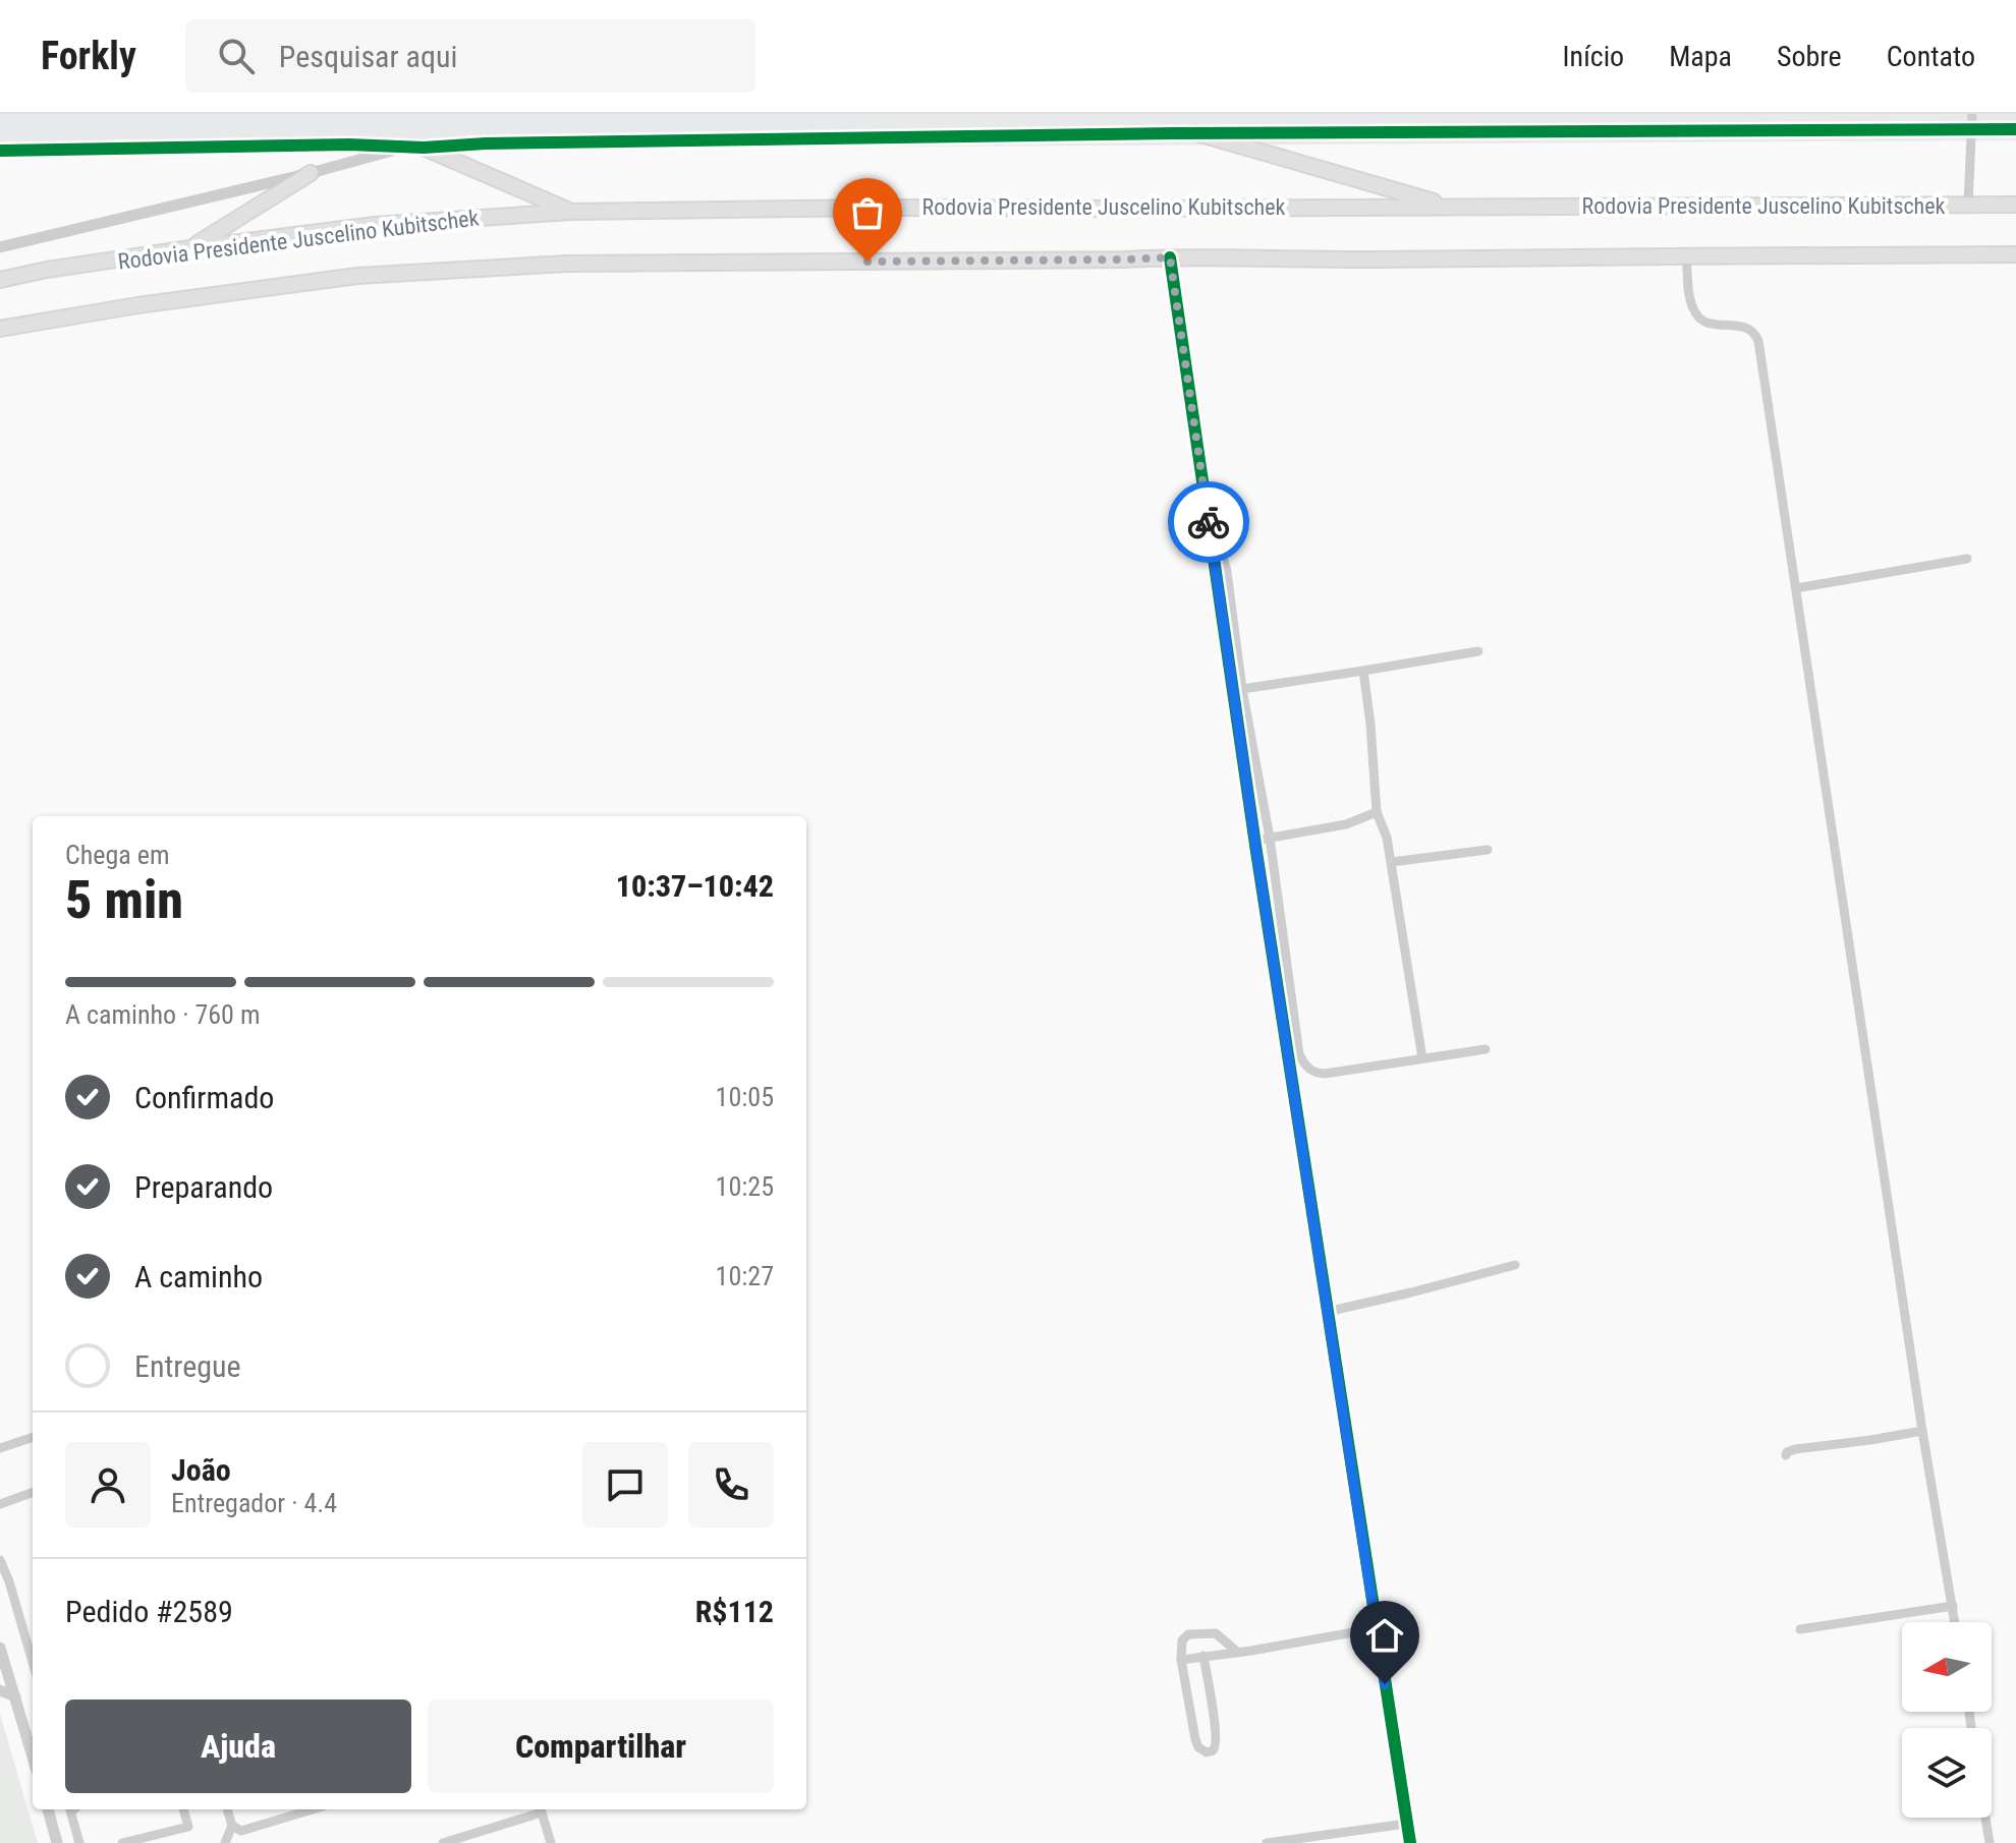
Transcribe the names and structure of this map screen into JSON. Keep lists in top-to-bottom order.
{
  "streets": {
    "highway": ["Rodovia Presidente Juscelino Kubitschek"]
  },
  "north": "left",
  "page": {
    "header": "Forkly",
    "search": "Pesquisar aqui",
    "nav": [
      "Início",
      "Mapa",
      "Sobre",
      "Contato"
    ],
    "heading": ["5 min", "Chega em", "10:37–10:42"],
    "panel": [
      "João",
      "Entregador · 4.4",
      "Pedido #2589",
      "R$112"
    ],
    "bar": "A caminho · 760 m",
    "list": [
      ["Confirmado", "10:05"],
      ["Preparando", "10:25"],
      ["A caminho", "10:27"],
      "Entregue"
    ],
    "buttons": ["Ajuda", "Compartilhar"]
  }
}
